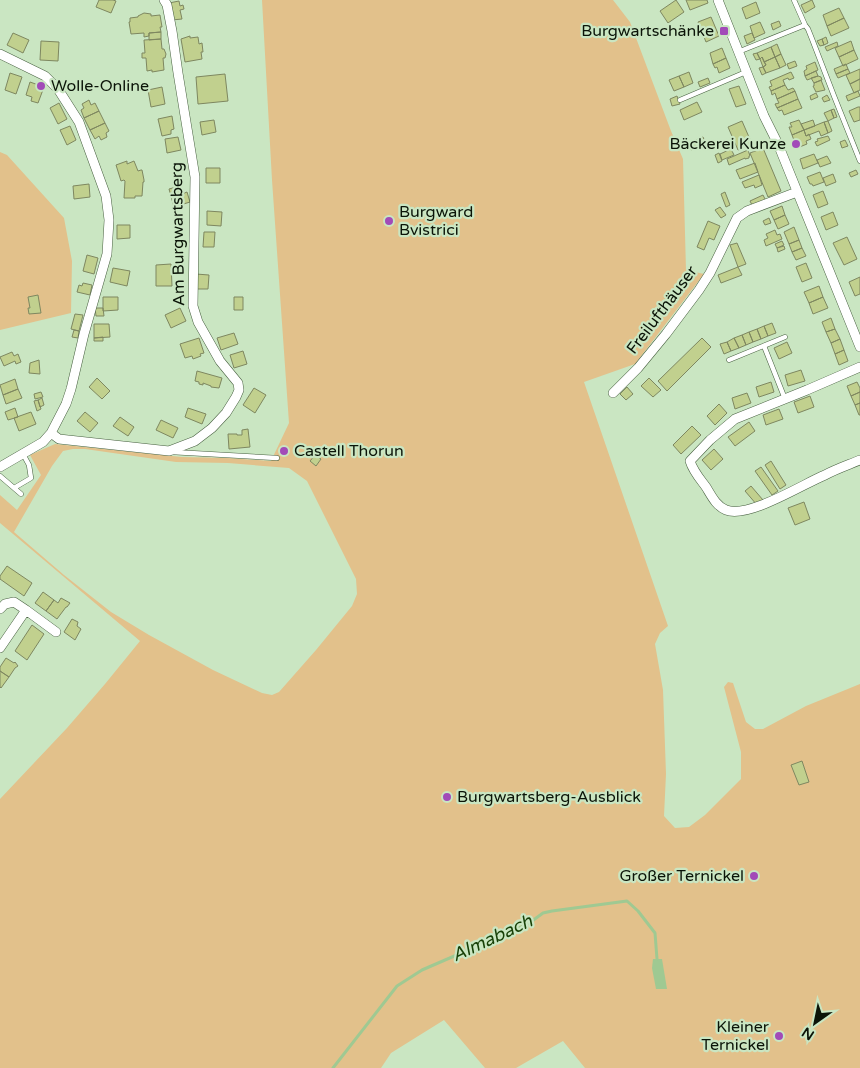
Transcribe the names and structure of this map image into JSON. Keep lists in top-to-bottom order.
{
  "streets": {
    "street": ["Am Burgwartsberg", "Freilufthäuser"]
  },
  "water": ["Almabach"],
  "places": {
    "transit": ["Burgwartschänke"],
    "other": [
      "Wolle-Online",
      "Bäckerei Kunze",
      "Burgward Bvistrici",
      "Castell Thorun",
      "Burgwartsberg-Ausblick",
      "Großer Ternickel",
      "Kleiner Ternickel"
    ]
  },
  "north": "bottom left"
}
